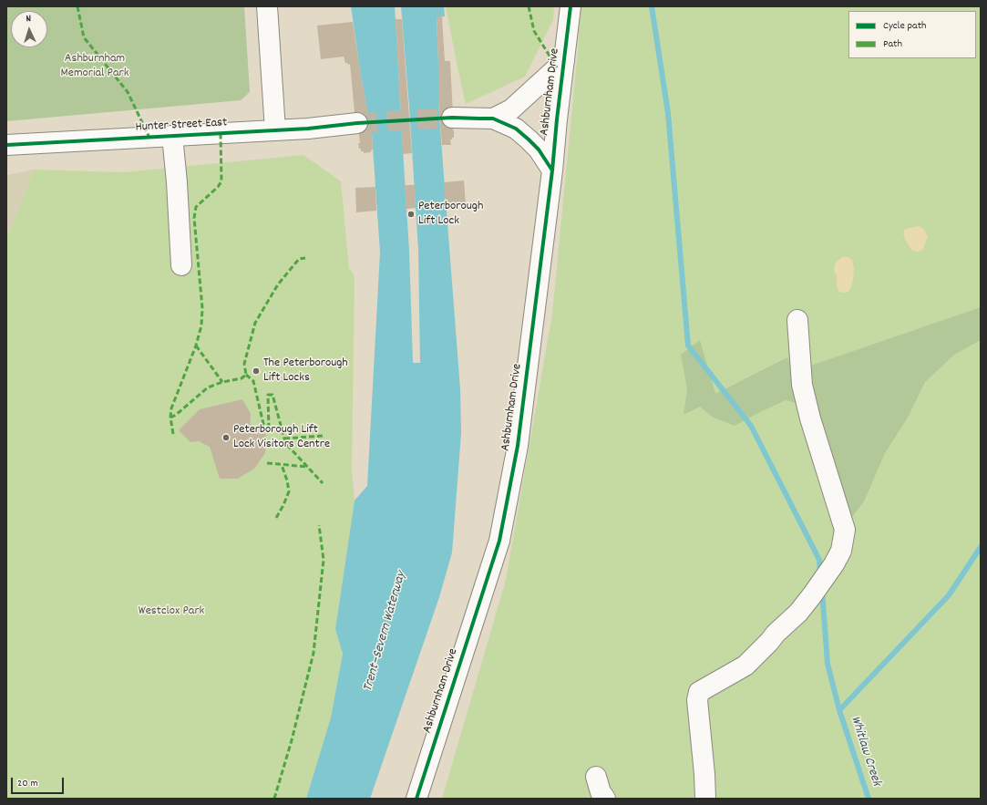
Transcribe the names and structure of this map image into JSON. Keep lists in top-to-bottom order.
{
  "streets": {
    "street": ["Ashburnham Drive", "Hunter Street East"]
  },
  "water": ["Trent–Severn Waterway", "Whitlaw Creek"],
  "parks": ["Ashburnham Memorial Park", "Westclox Park"],
  "places": ["Peterborough Lift Lock", "The Peterborough Lift Locks", "Peterborough Lift Lock Visitors Centre"],
  "legend": ["Cycle path", "Path"],
  "scale_bar": "20 m",
  "north": "top"
}
